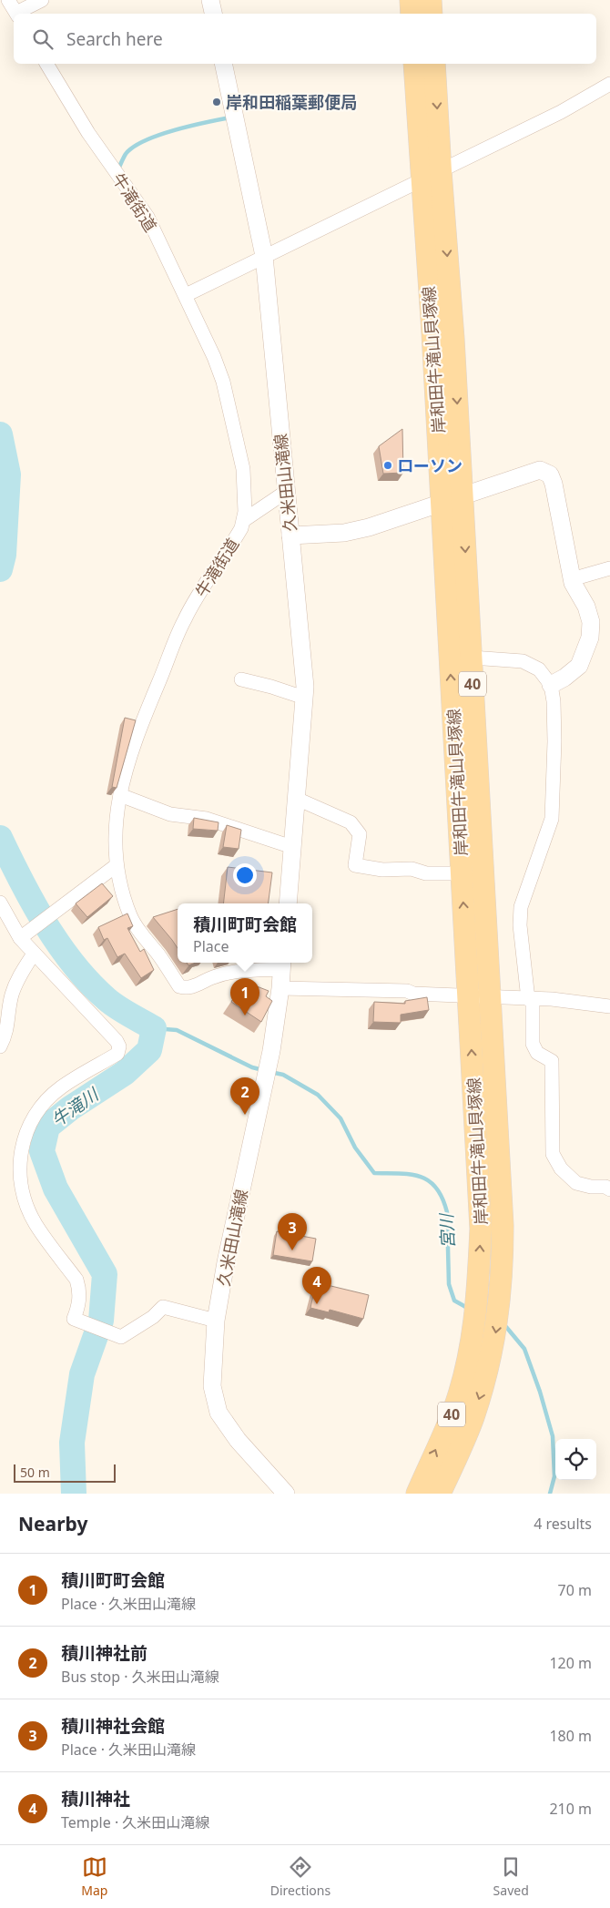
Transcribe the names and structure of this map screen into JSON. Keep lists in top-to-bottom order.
{
  "streets": {
    "main road": ["岸和田牛滝山貝塚線", "40"],
    "street": ["牛滝街道", "久米田山滝線"]
  },
  "crossings": [
    ["牛滝街道", "久米田山滝線"]
  ],
  "water": ["牛滝川", "宮川"],
  "places": ["岸和田稲葉郵便局", "ローソン"],
  "scale_bar": "50 m",
  "page": {
    "search": "Search here",
    "popup": ["積川町町会館", "Place"],
    "pins": [
      "1",
      "2",
      "3",
      "4"
    ],
    "scale": "50 m",
    "heading": ["Nearby", "4 results"],
    "list": [
      {
        "mark": "1",
        "name": "積川町町会館",
        "note": "Place · 久米田山滝線",
        "value": "70 m"
      },
      {
        "mark": "2",
        "name": "積川神社前",
        "note": "Bus stop · 久米田山滝線",
        "value": "120 m"
      },
      {
        "mark": "3",
        "name": "積川神社会館",
        "note": "Place · 久米田山滝線",
        "value": "180 m"
      },
      {
        "mark": "4",
        "name": "積川神社",
        "note": "Temple · 久米田山滝線",
        "value": "210 m"
      }
    ],
    "nav": ["Map", "Directions", "Saved"]
  }
}
